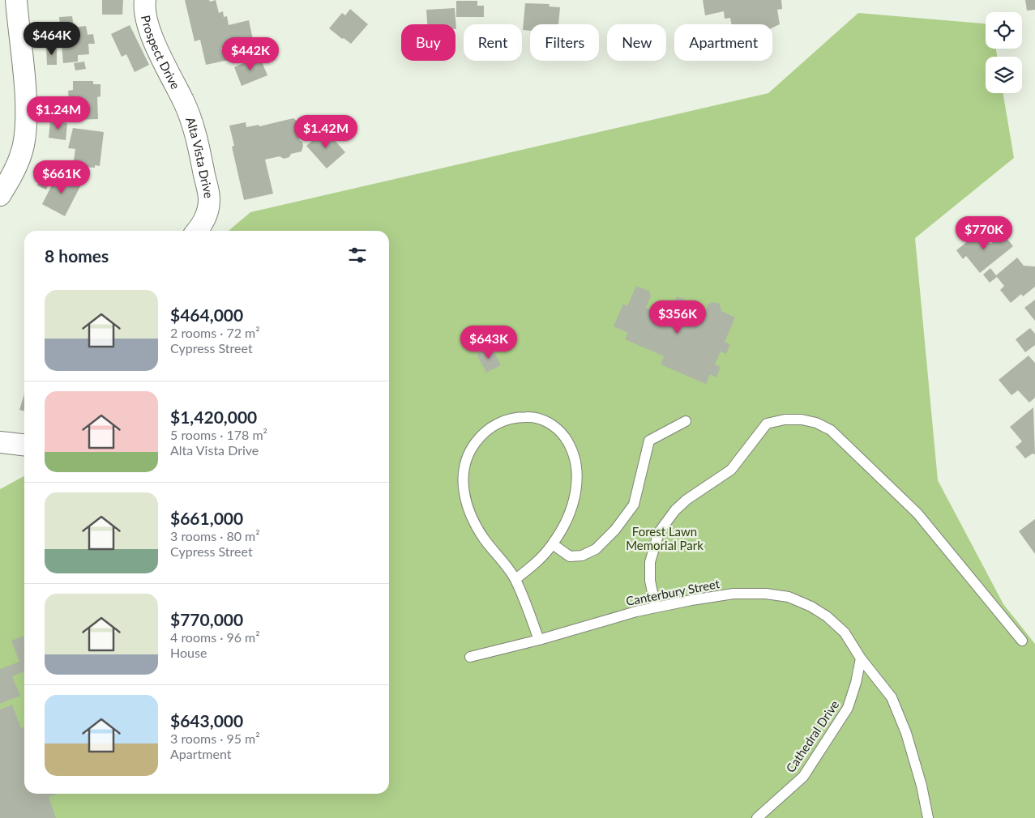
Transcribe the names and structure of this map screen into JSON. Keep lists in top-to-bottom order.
{
  "streets": {
    "street": ["Prospect Drive", "Alta Vista Drive"],
    "lane": ["Canterbury Street", "Cathedral Drive"]
  },
  "crossings": [
    ["Prospect Drive", "Alta Vista Drive"],
    ["Canterbury Street", "Cathedral Drive"]
  ],
  "parks": ["Forest Lawn Memorial Park"],
  "page": {
    "price": [
      "$464K",
      "$442K",
      "$1.24M",
      "$1.42M",
      "$661K",
      "$770K",
      "$356K",
      "$643K"
    ],
    "chip": [
      "Buy",
      "Rent",
      "Filters",
      "New",
      "Apartment"
    ],
    "heading": "8 homes",
    "list": [
      {
        "name": "$464,000",
        "note": "2 rooms · 72 m² · Cypress Street"
      },
      {
        "name": "$1,420,000",
        "note": "5 rooms · 178 m² · Alta Vista Drive"
      },
      {
        "name": "$661,000",
        "note": "3 rooms · 80 m² · Cypress Street"
      },
      {
        "name": "$770,000",
        "note": "4 rooms · 96 m² · House"
      },
      {
        "name": "$643,000",
        "note": "3 rooms · 95 m² · Apartment"
      }
    ]
  }
}
